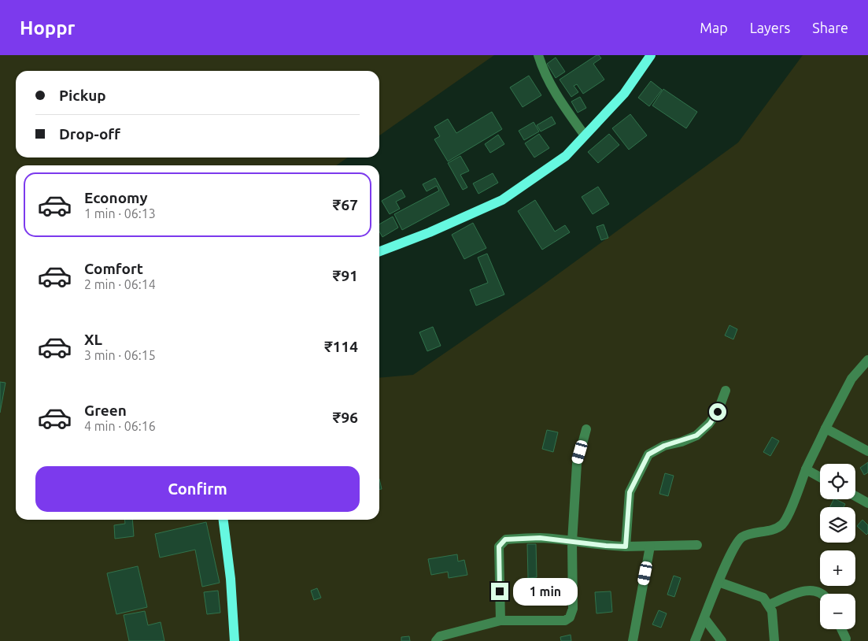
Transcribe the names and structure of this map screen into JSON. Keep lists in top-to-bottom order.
{
  "page": {
    "header": "Hoppr",
    "nav": ["Map", "Layers", "Share"],
    "banner": ["Pickup", "Drop-off"],
    "list": [
      {
        "name": "Economy",
        "note": "1 min · 06:13",
        "value": "₹67"
      },
      {
        "name": "Comfort",
        "note": "2 min · 06:14",
        "value": "₹91"
      },
      {
        "name": "XL",
        "note": "3 min · 06:15",
        "value": "₹114"
      },
      {
        "name": "Green",
        "note": "4 min · 06:16",
        "value": "₹96"
      }
    ],
    "buttons": "Confirm",
    "map_buttons": ["+", "−"],
    "bubble": "1 min"
  }
}
